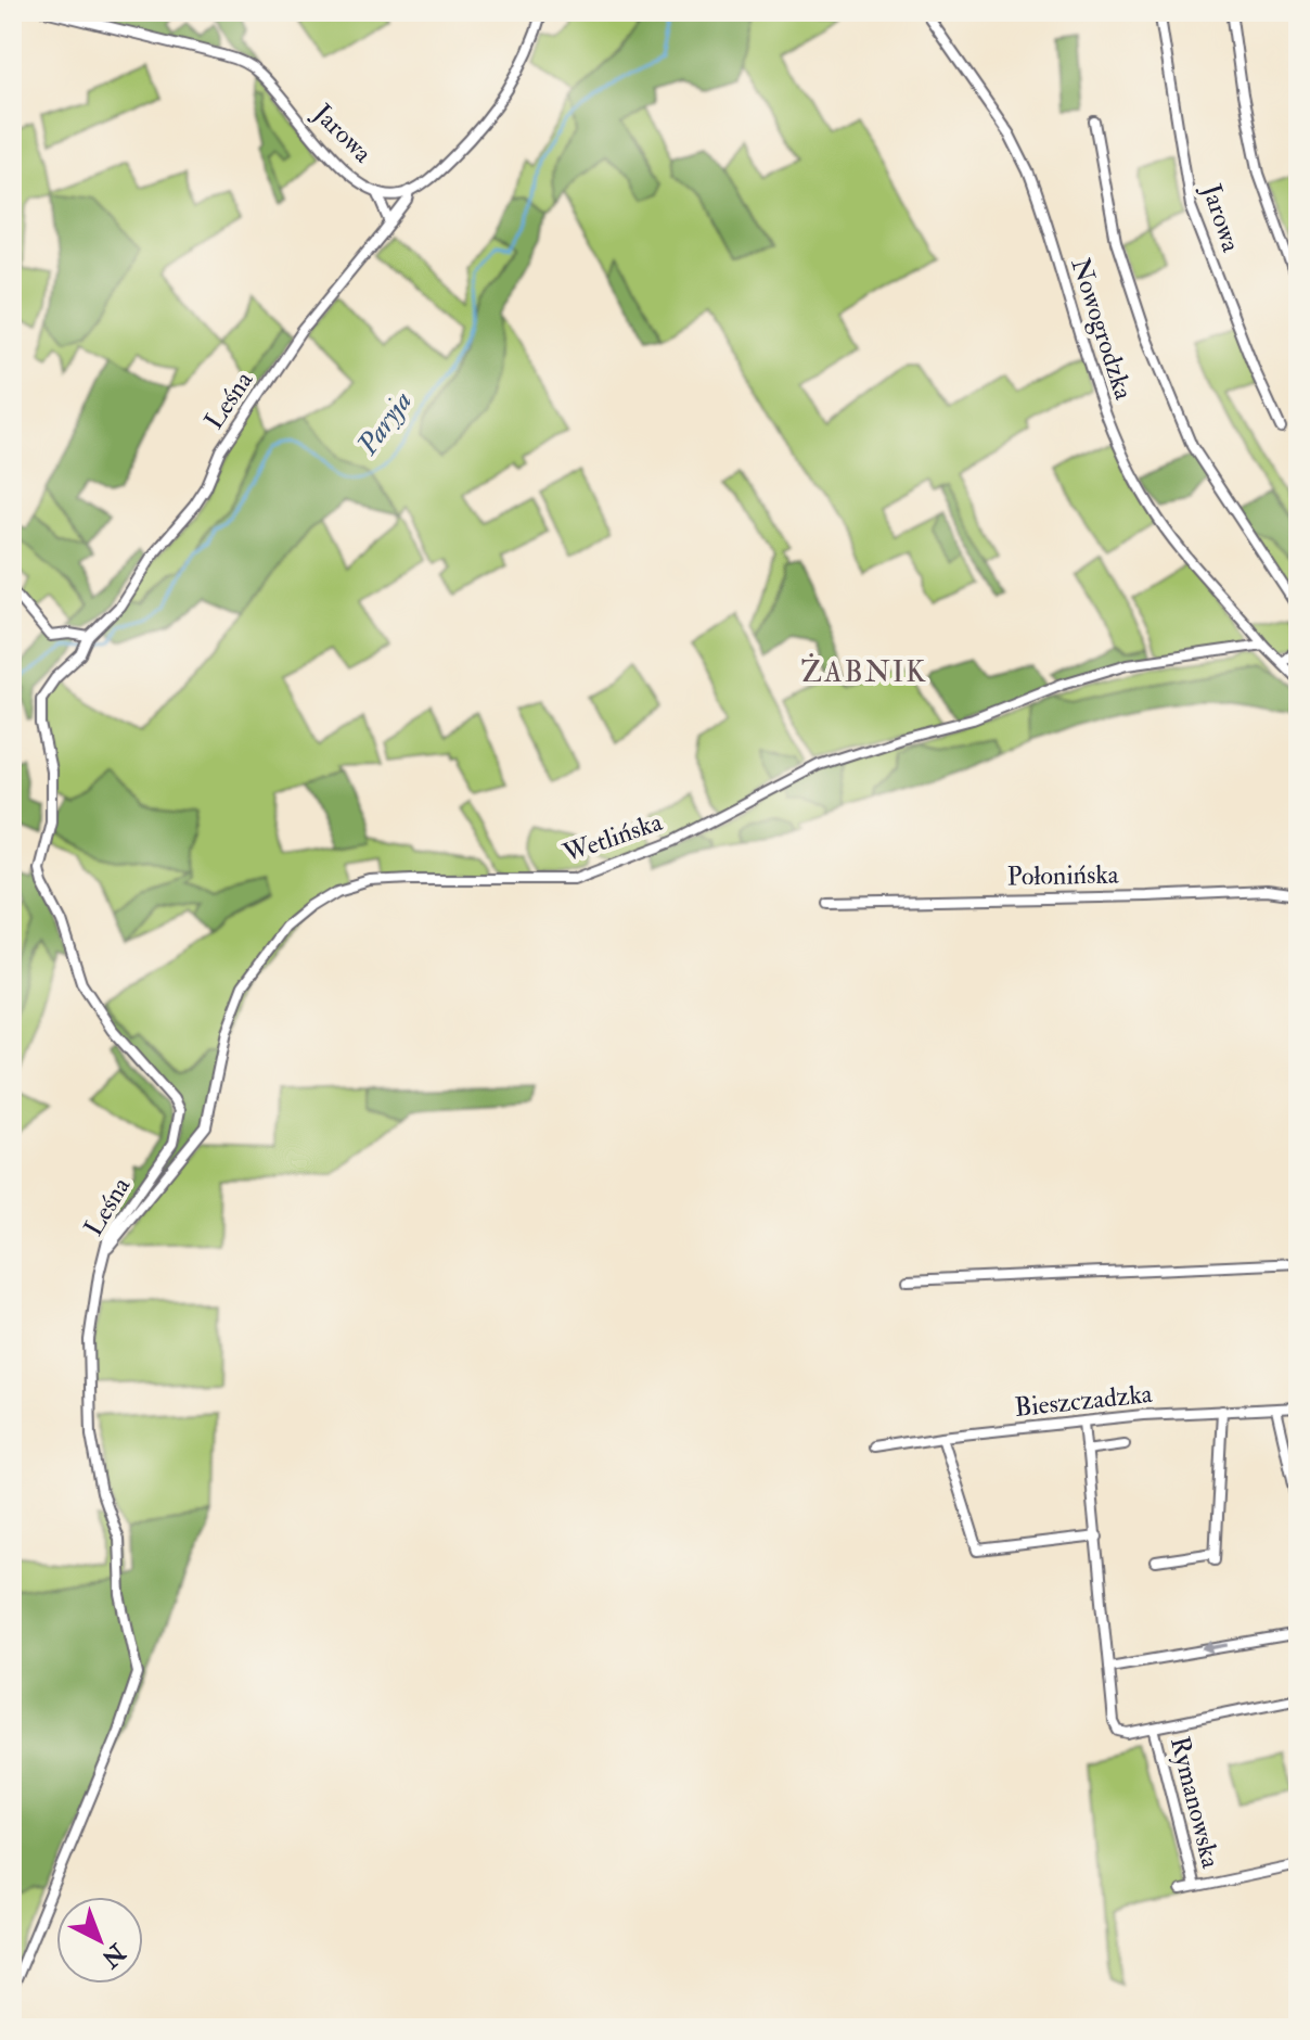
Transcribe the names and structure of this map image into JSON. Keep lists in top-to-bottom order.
{
  "streets": {
    "street": [
      "Jarowa",
      "Nowogrodzka",
      "Leśna",
      "Wetlińska",
      "Połonińska",
      "Bieszczadzka",
      "Rymanowska"
    ]
  },
  "crossings": [
    ["Jarowa", "Leśna"],
    ["Nowogrodzka", "Wetlińska"],
    ["Leśna", "Wetlińska"],
    ["Bieszczadzka", "Rymanowska"]
  ],
  "districts": ["ŻABNIK"],
  "water": ["Paryja"],
  "north": "bottom right"
}
